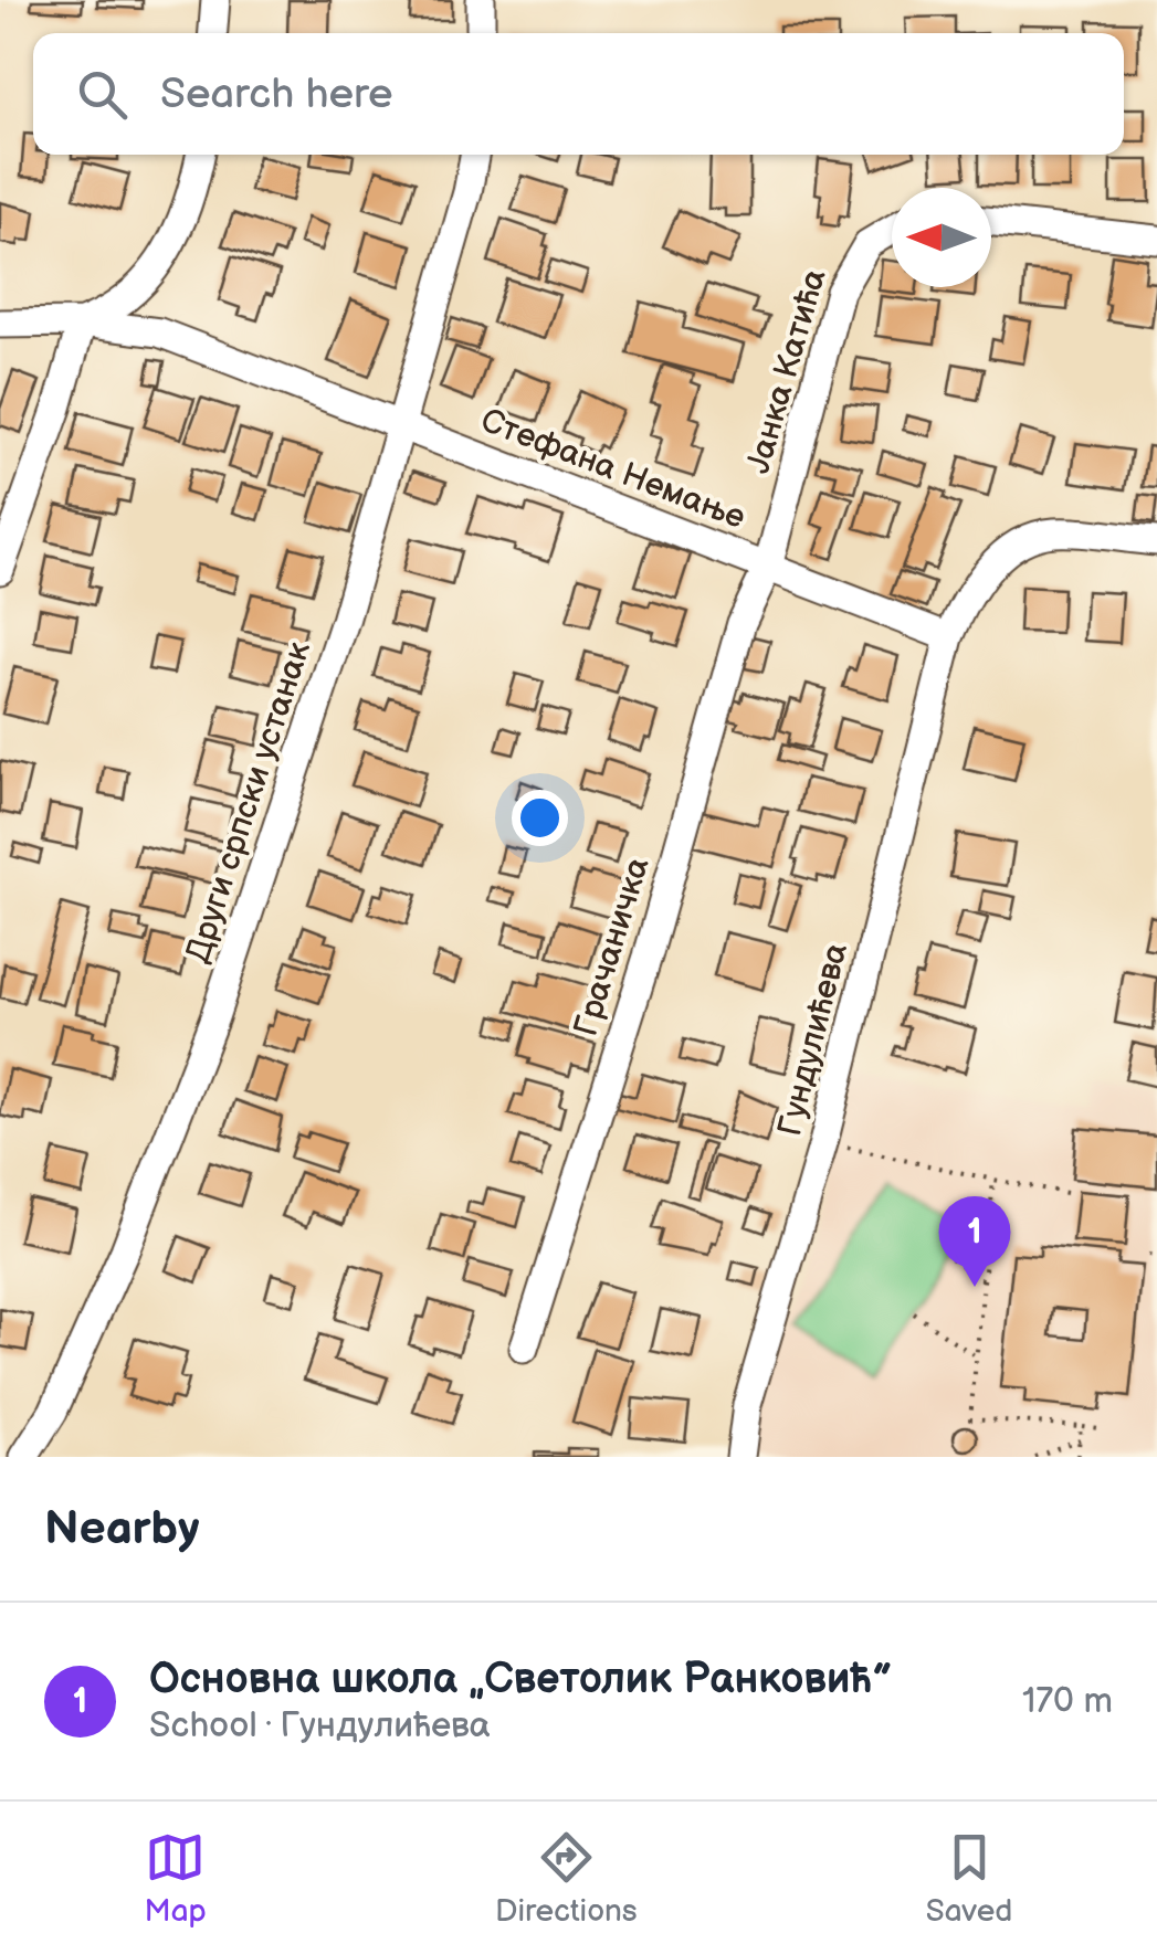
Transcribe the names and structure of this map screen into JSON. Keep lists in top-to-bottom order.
{
  "streets": {
    "street": [
      "Јанка Катића",
      "Стефана Немање",
      "Други српски устанак",
      "Грачаничка",
      "Гундулићева"
    ]
  },
  "crossings": [
    ["Јанка Катића", "Стефана Немање"],
    ["Јанка Катића", "Грачаничка"],
    ["Стефана Немање", "Други српски устанак"],
    ["Стефана Немање", "Грачаничка"],
    ["Стефана Немање", "Гундулићева"]
  ],
  "north": "left",
  "page": {
    "search": "Search here",
    "pins": "1",
    "heading": "Nearby",
    "list": [
      {
        "mark": "1",
        "name": "Основна школа „Светолик Ранковић”",
        "note": "School · Гундулићева",
        "value": "170 m"
      }
    ],
    "nav": ["Map", "Directions", "Saved"]
  }
}
